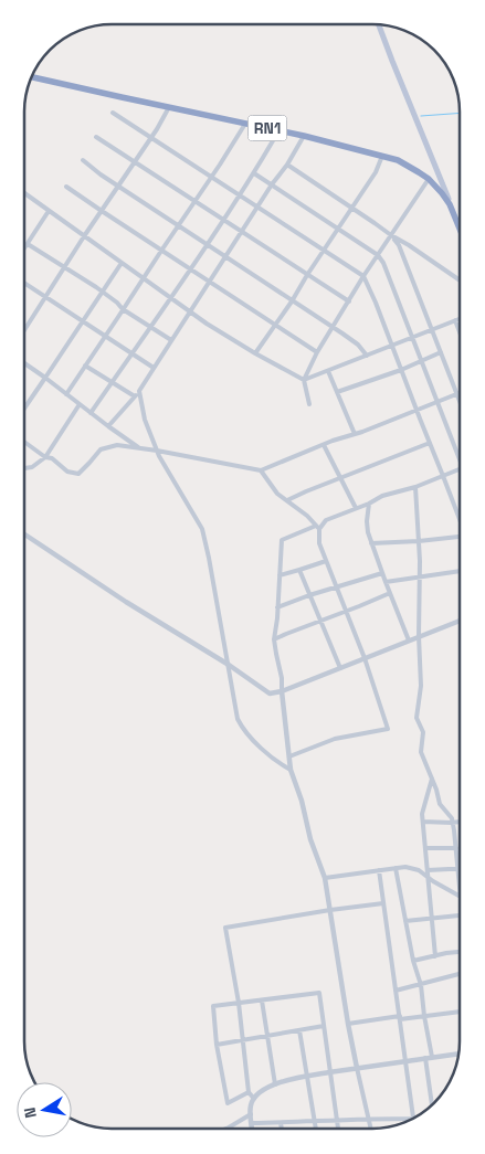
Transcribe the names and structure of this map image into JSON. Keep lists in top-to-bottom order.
{
  "streets": {
    "highway": ["RN1"]
  },
  "north": "left"
}
